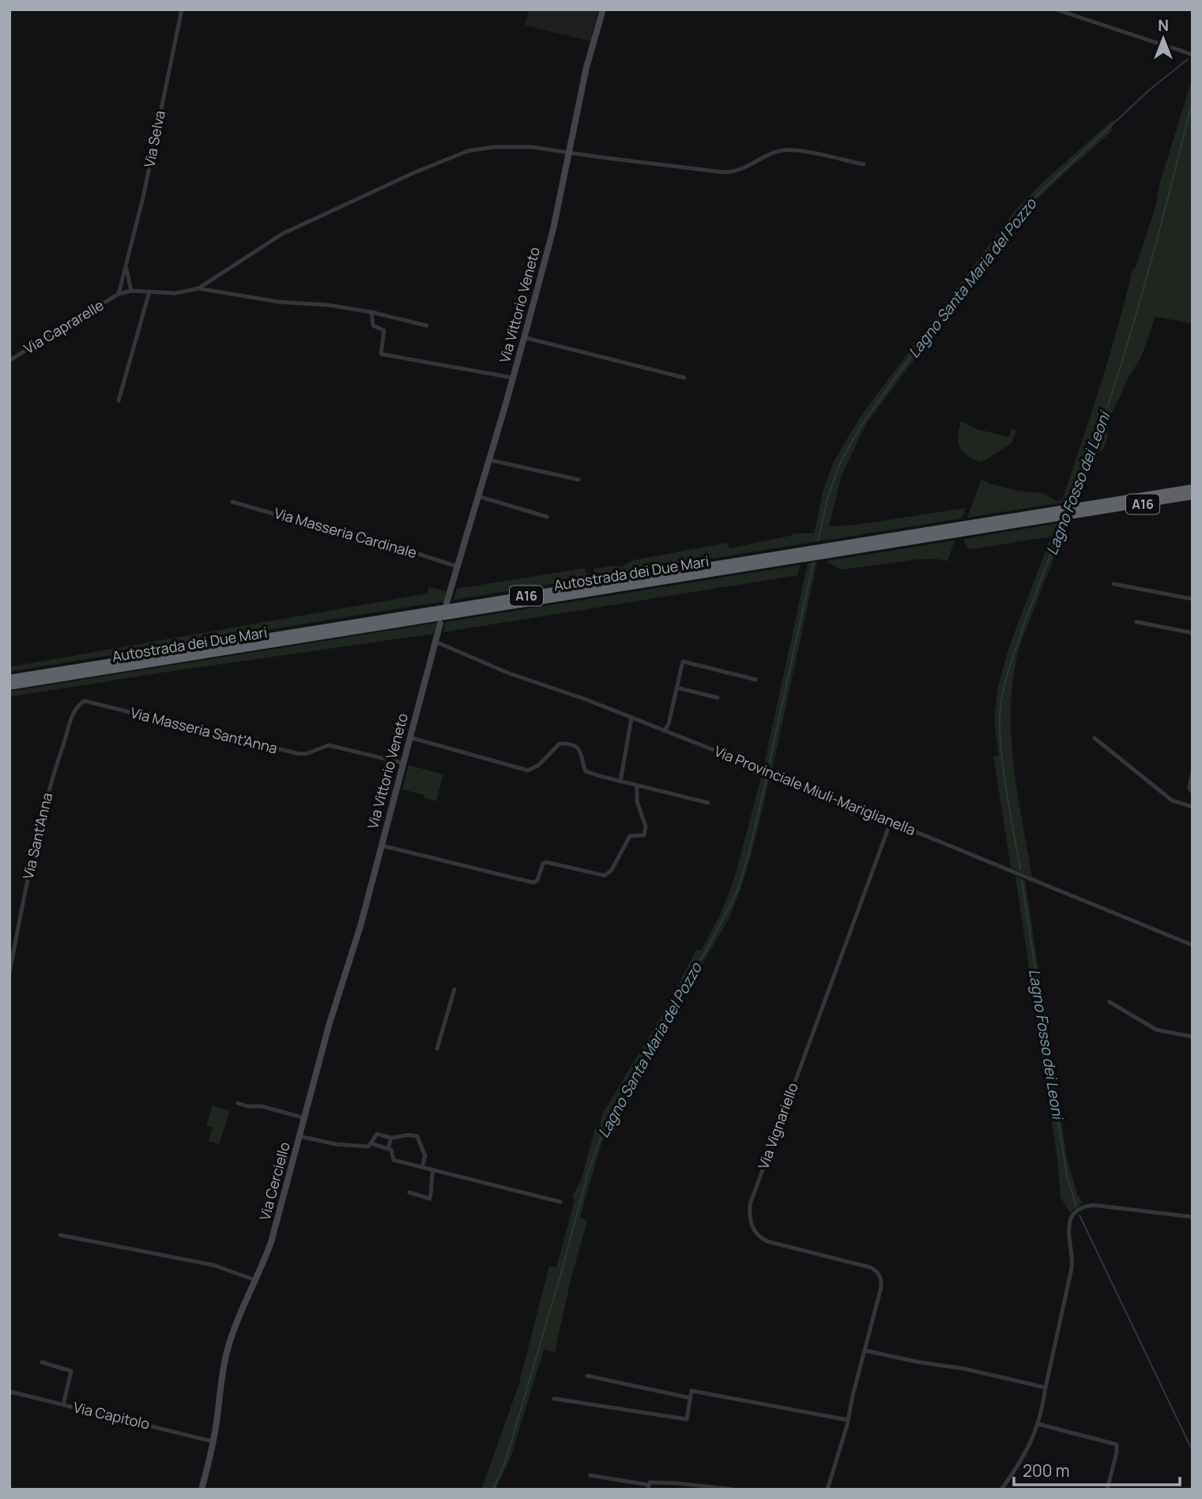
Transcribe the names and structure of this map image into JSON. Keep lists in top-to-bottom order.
{
  "streets": {
    "highway": ["A16", "Autostrada dei Due Mari"],
    "street": [
      "Via Selva",
      "Via Vittorio Veneto",
      "Via Caprarelle",
      "Via Masseria Cardinale",
      "Via Masseria Sant'Anna",
      "Via Provinciale Miuli-Mariglianella",
      "Via Sant'Anna",
      "Via Vignariello",
      "Via Cerciello",
      "Via Capitolo"
    ]
  },
  "crossings": [
    ["Via Selva", "Via Caprarelle"],
    ["Via Vittorio Veneto", "Via Masseria Cardinale"],
    ["Via Vittorio Veneto", "Via Masseria Sant'Anna"],
    ["Via Vittorio Veneto", "Via Provinciale Miuli-Mariglianella"],
    ["Via Vittorio Veneto", "Via Cerciello"],
    ["Via Masseria Sant'Anna", "Via Sant'Anna"],
    ["Via Provinciale Miuli-Mariglianella", "Via Vignariello"],
    ["Via Cerciello", "Via Capitolo"]
  ],
  "water": ["Lagno Santa Maria del Pozzo", "Lagno Fosso dei Leoni"],
  "scale_bar": "200 m",
  "north": "top"
}
